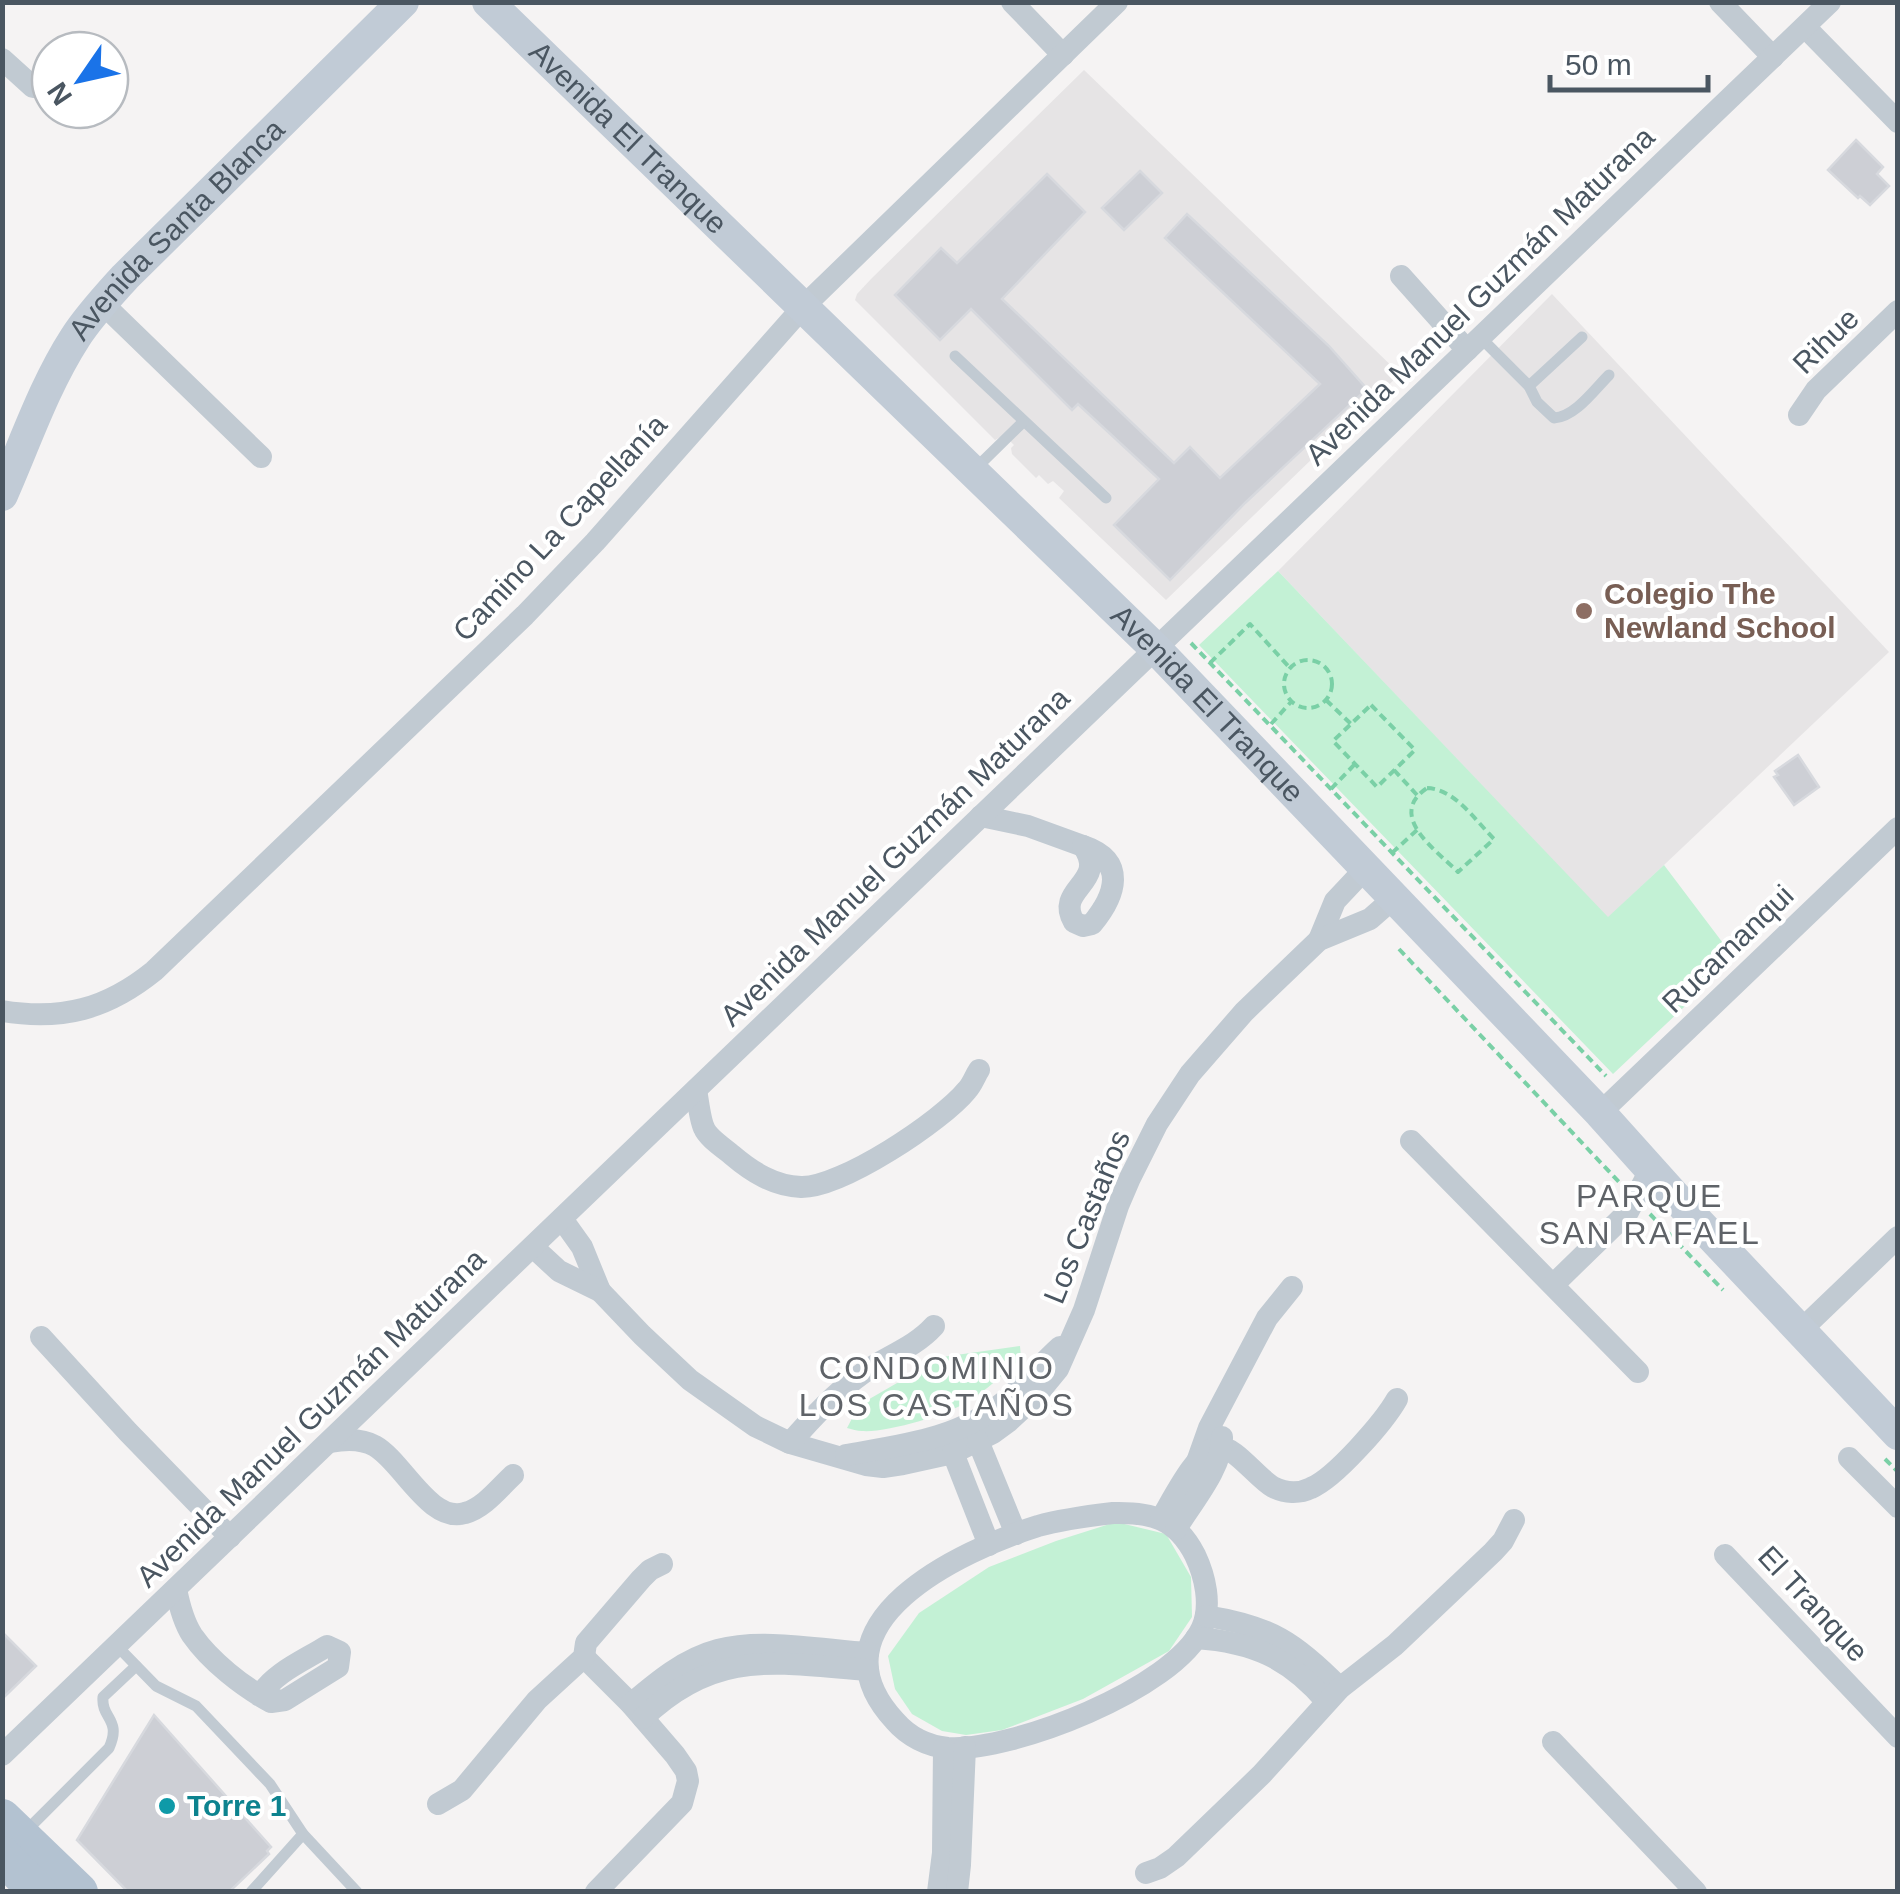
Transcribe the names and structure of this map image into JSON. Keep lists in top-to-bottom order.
{
  "streets": {
    "main road": ["Avenida El Tranque", "Avenida Santa Blanca"],
    "street": [
      "Avenida Manuel Guzmán Maturana",
      "Rihue",
      "Camino La Capellanía",
      "Rucamanqui",
      "Los Castaños",
      "El Tranque"
    ]
  },
  "crossings": [
    ["Avenida El Tranque", "Avenida Manuel Guzmán Maturana"],
    ["Avenida El Tranque", "Camino La Capellanía"],
    ["Avenida El Tranque", "Rucamanqui"],
    ["Avenida El Tranque", "Los Castaños"],
    ["Avenida Manuel Guzmán Maturana", "Los Castaños"]
  ],
  "districts": ["PARQUE SAN RAFAEL", "CONDOMINIO LOS CASTAÑOS"],
  "places": ["Colegio The Newland School", "Torre 1"],
  "scale_bar": "50 m",
  "north": "bottom left"
}
